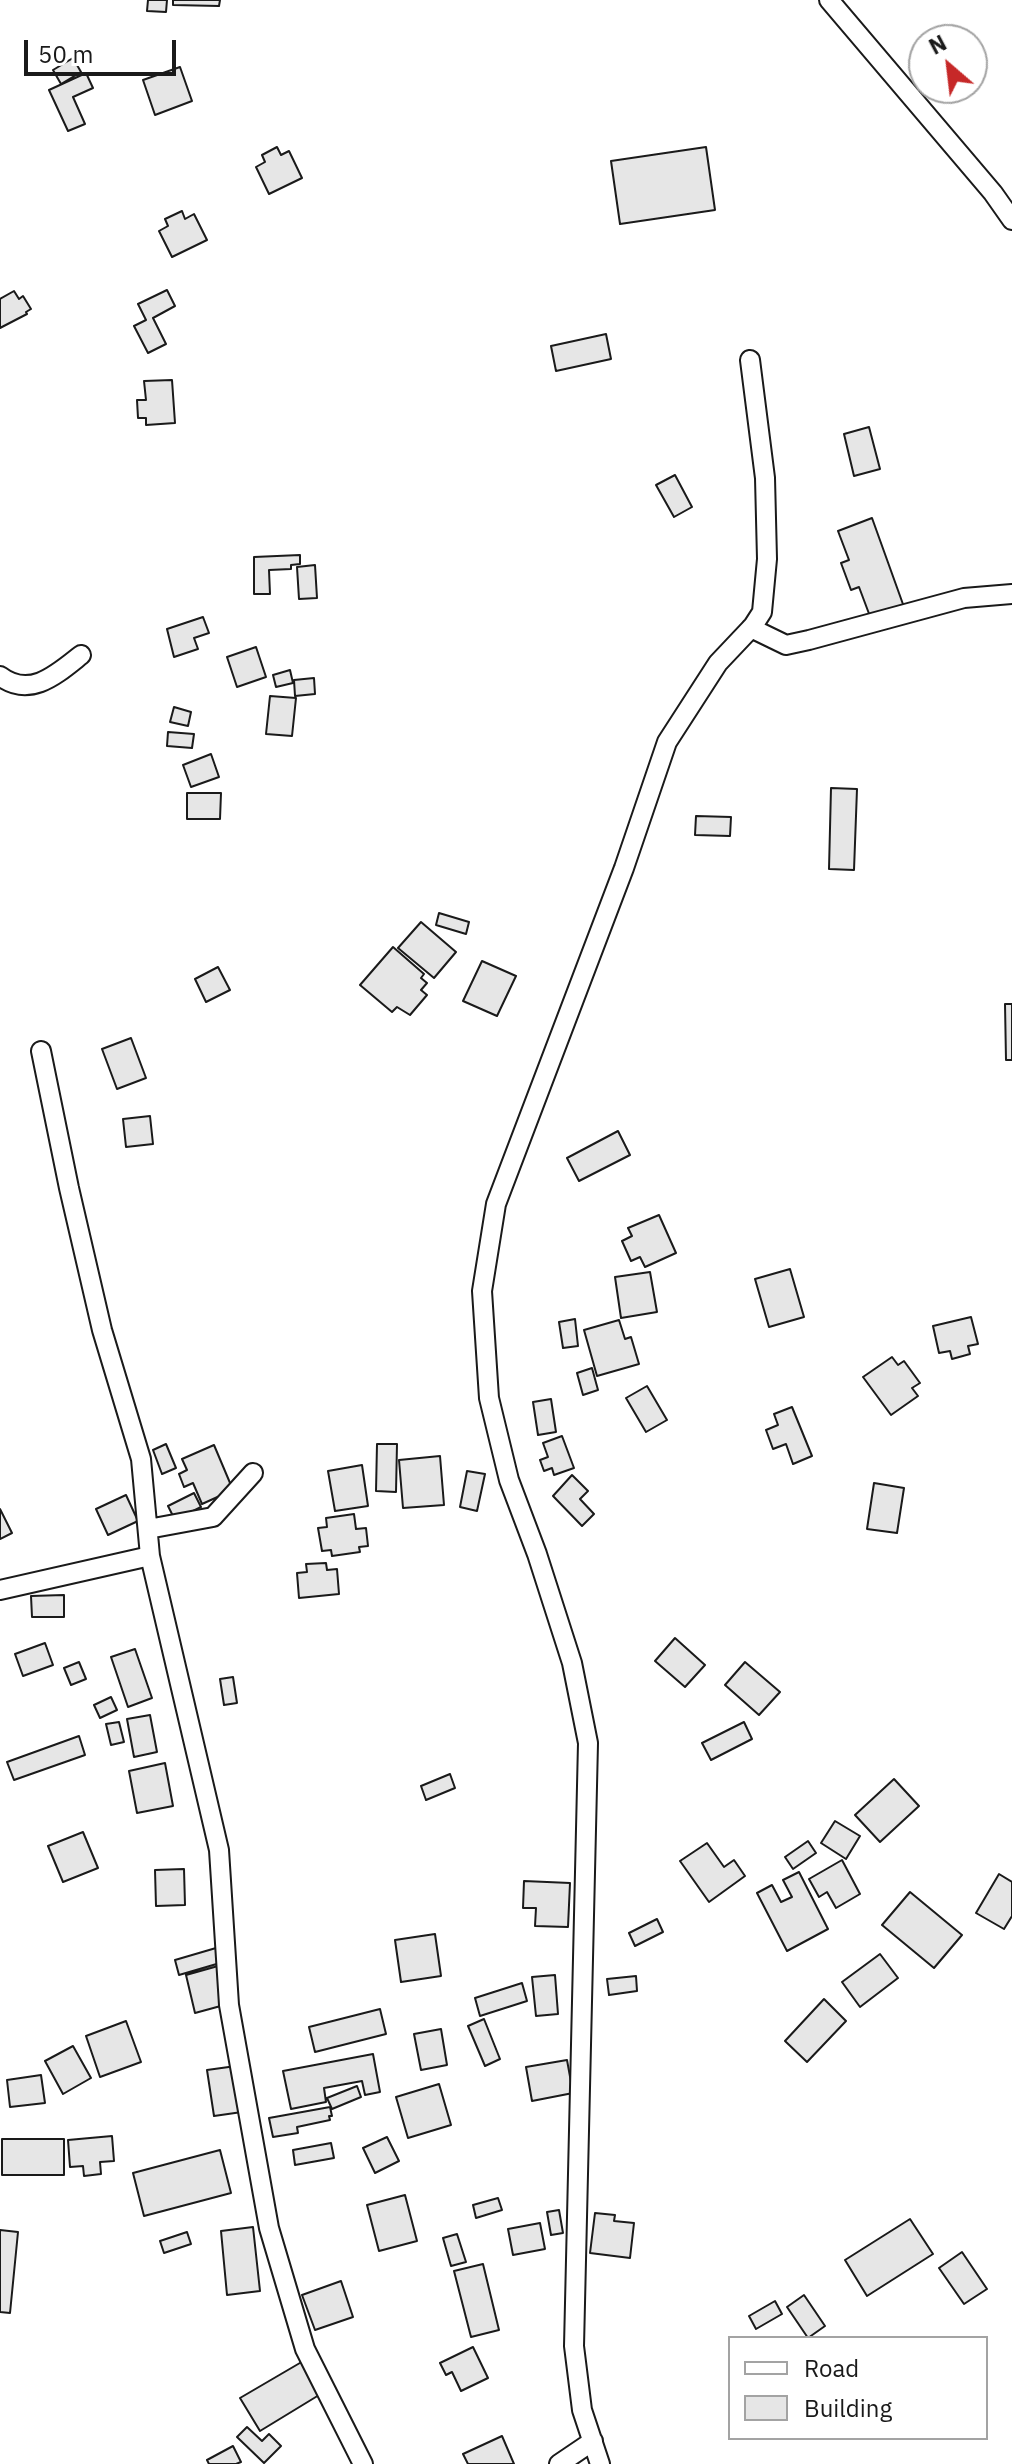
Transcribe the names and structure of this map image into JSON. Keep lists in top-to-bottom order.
{
  "legend": ["Road", "Building"],
  "scale_bar": "50 m",
  "north": "top left"
}
